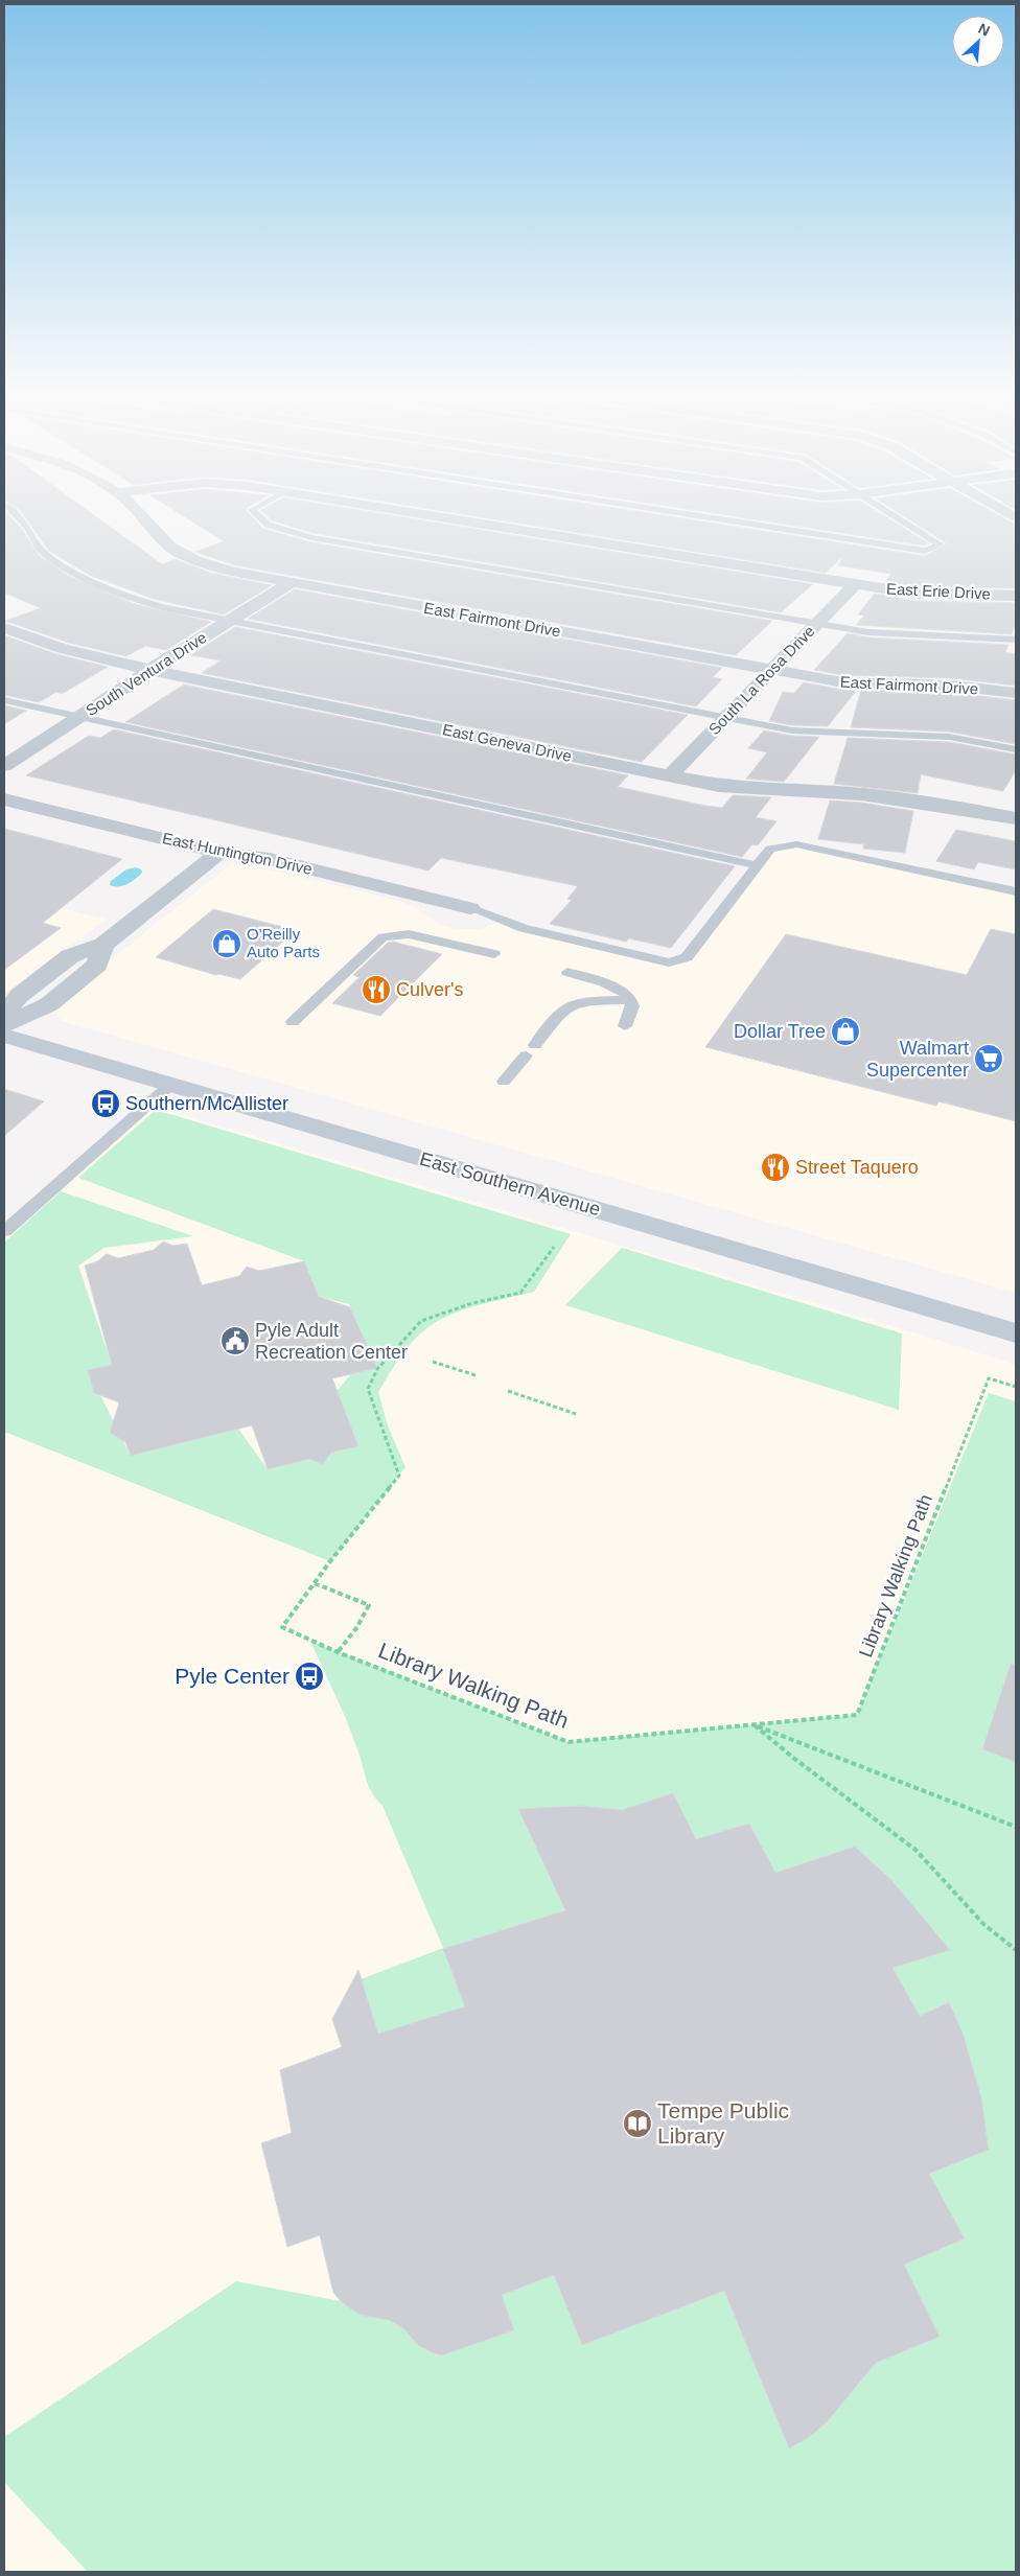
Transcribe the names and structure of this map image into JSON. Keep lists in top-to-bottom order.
{
  "streets": {
    "main road": ["East Southern Avenue"],
    "street": [
      "East Erie Drive",
      "East Fairmont Drive",
      "South Ventura Drive",
      "South La Rosa Drive",
      "East Geneva Drive",
      "East Huntington Drive"
    ],
    "path": ["Library Walking Path"]
  },
  "crossings": [
    ["East Erie Drive", "South La Rosa Drive"],
    ["East Fairmont Drive", "South Ventura Drive"],
    ["East Fairmont Drive", "South La Rosa Drive"],
    ["South Ventura Drive", "East Geneva Drive"],
    ["South La Rosa Drive", "East Geneva Drive"]
  ],
  "places": {
    "shop": ["O'Reilly Auto Parts", "Dollar Tree"],
    "restaurant": ["Culver's", "Street Taquero"],
    "supermarket": ["Walmart Supercenter"],
    "bus stop": ["Southern/McAllister", "Pyle Center"],
    "public building": ["Pyle Adult Recreation Center"],
    "library": ["Tempe Public Library"]
  },
  "north": "top right"
}
